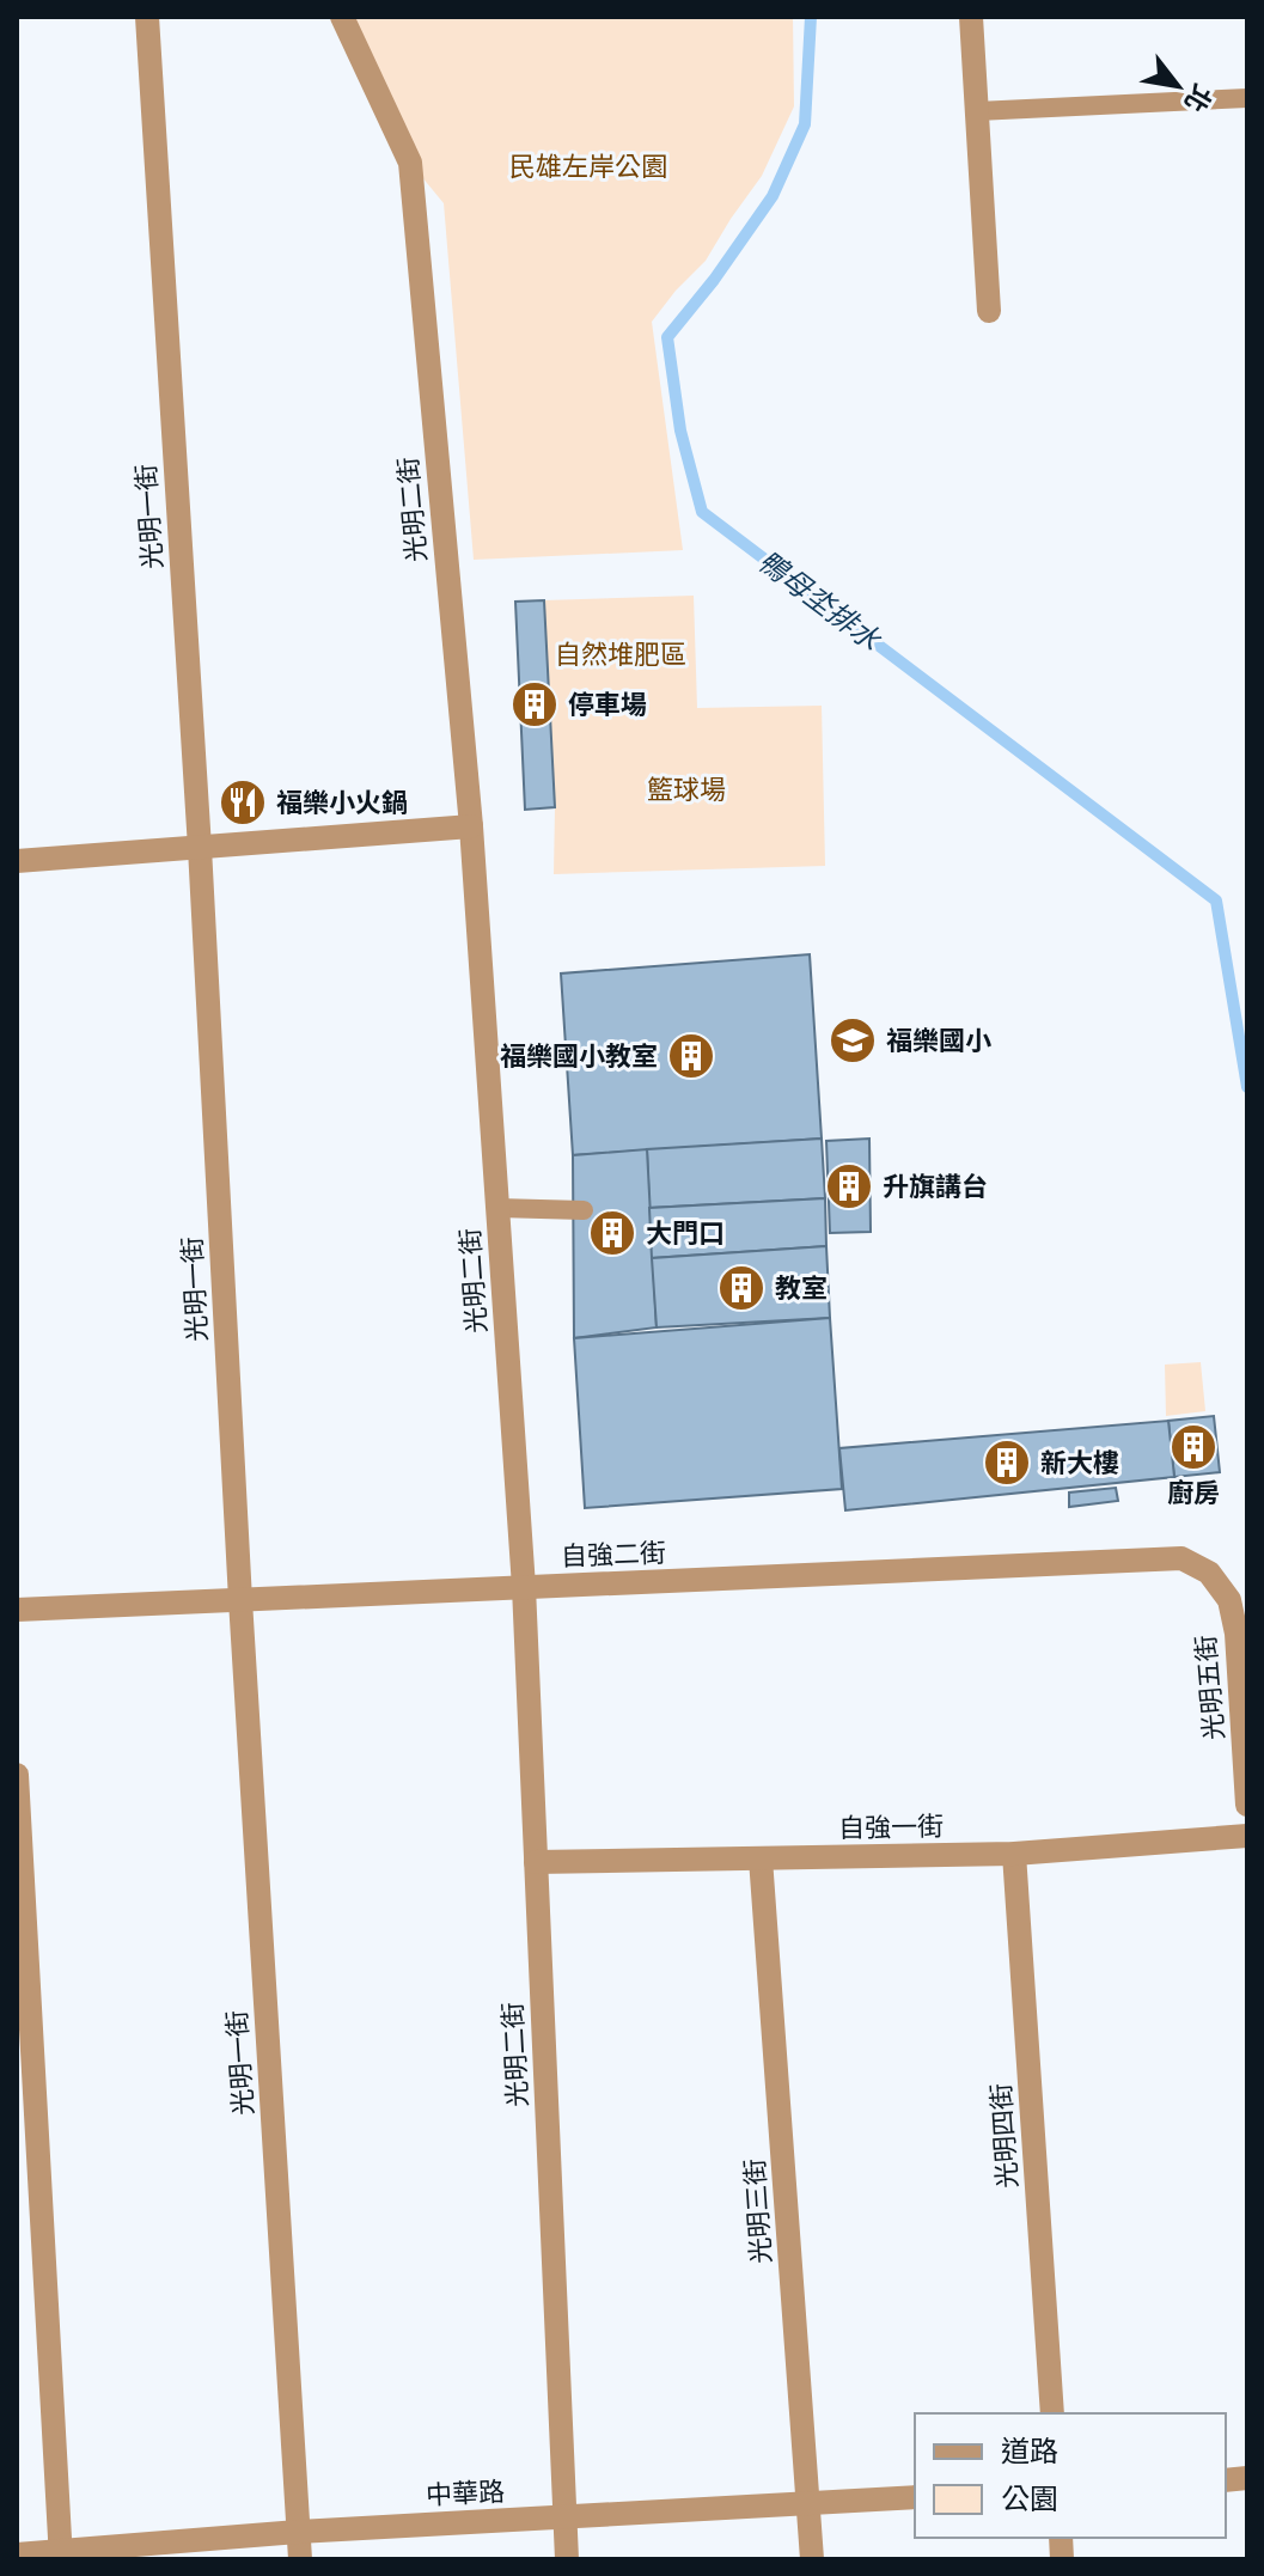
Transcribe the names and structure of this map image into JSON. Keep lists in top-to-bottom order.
{
  "streets": {
    "street": [
      "光明二街",
      "光明一街",
      "自強二街",
      "光明五街",
      "自強一街",
      "光明四街",
      "光明三街",
      "中華路"
    ]
  },
  "crossings": [
    ["光明二街", "自強二街"],
    ["光明二街", "自強一街"],
    ["光明二街", "中華路"],
    ["光明一街", "自強二街"],
    ["光明一街", "中華路"],
    ["自強二街", "光明五街"],
    ["自強一街", "光明四街"],
    ["自強一街", "光明三街"],
    ["光明三街", "中華路"]
  ],
  "water": ["鴨母坔排水"],
  "parks": ["民雄左岸公園", "自然堆肥區", "籃球場"],
  "places": {
    "building": [
      "停車場",
      "福樂國小教室",
      "升旗講台",
      "大門口",
      "教室",
      "廚房",
      "新大樓"
    ],
    "restaurant": ["福樂小火鍋"],
    "school or university": ["福樂國小"]
  },
  "legend": ["道路", "公園"],
  "north": "bottom right"
}
